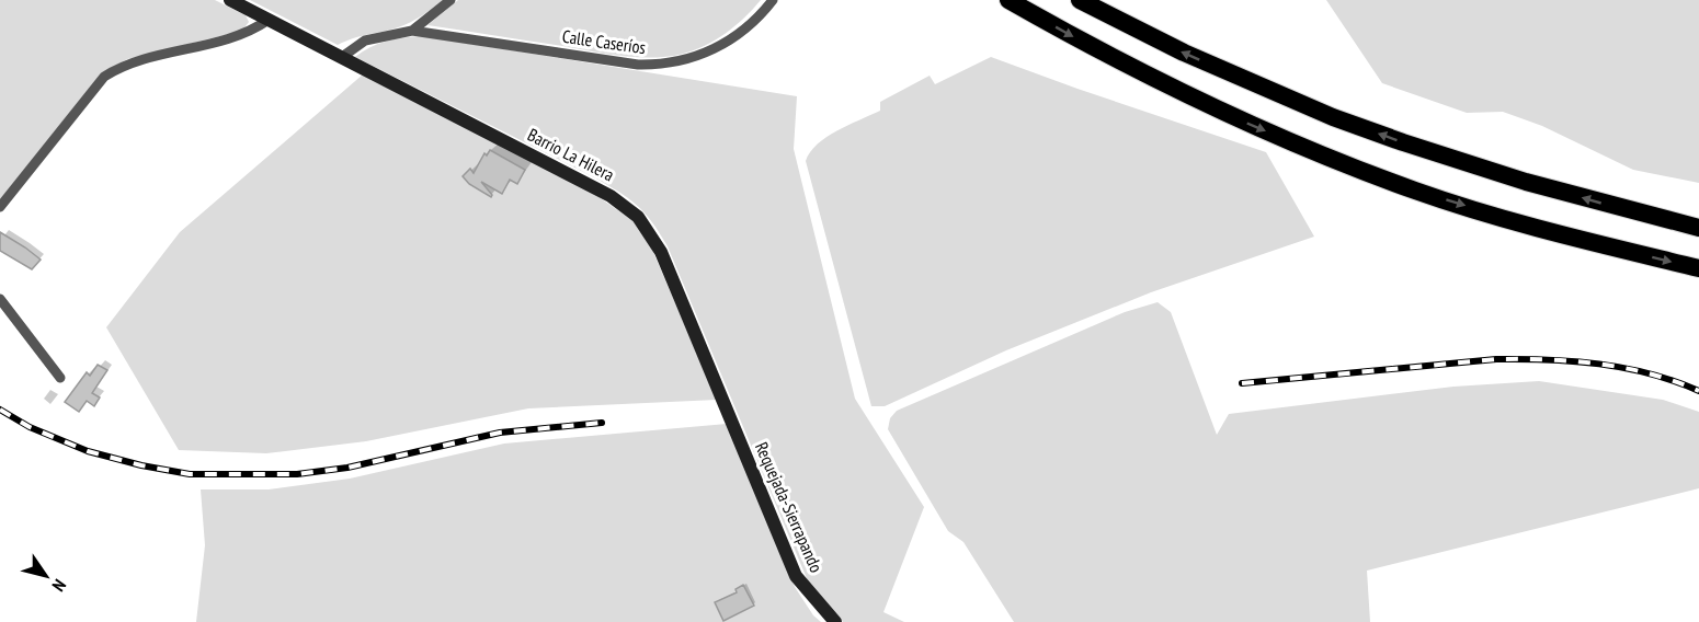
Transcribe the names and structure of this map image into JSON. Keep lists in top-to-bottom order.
{
  "streets": {
    "street": ["Calle Caseríos", "Barrio La Hilera", "Requejada-Sierrapando"]
  },
  "crossings": [
    ["Calle Caseríos", "Barrio La Hilera"],
    ["Barrio La Hilera", "Requejada-Sierrapando"]
  ],
  "north": "bottom right"
}
